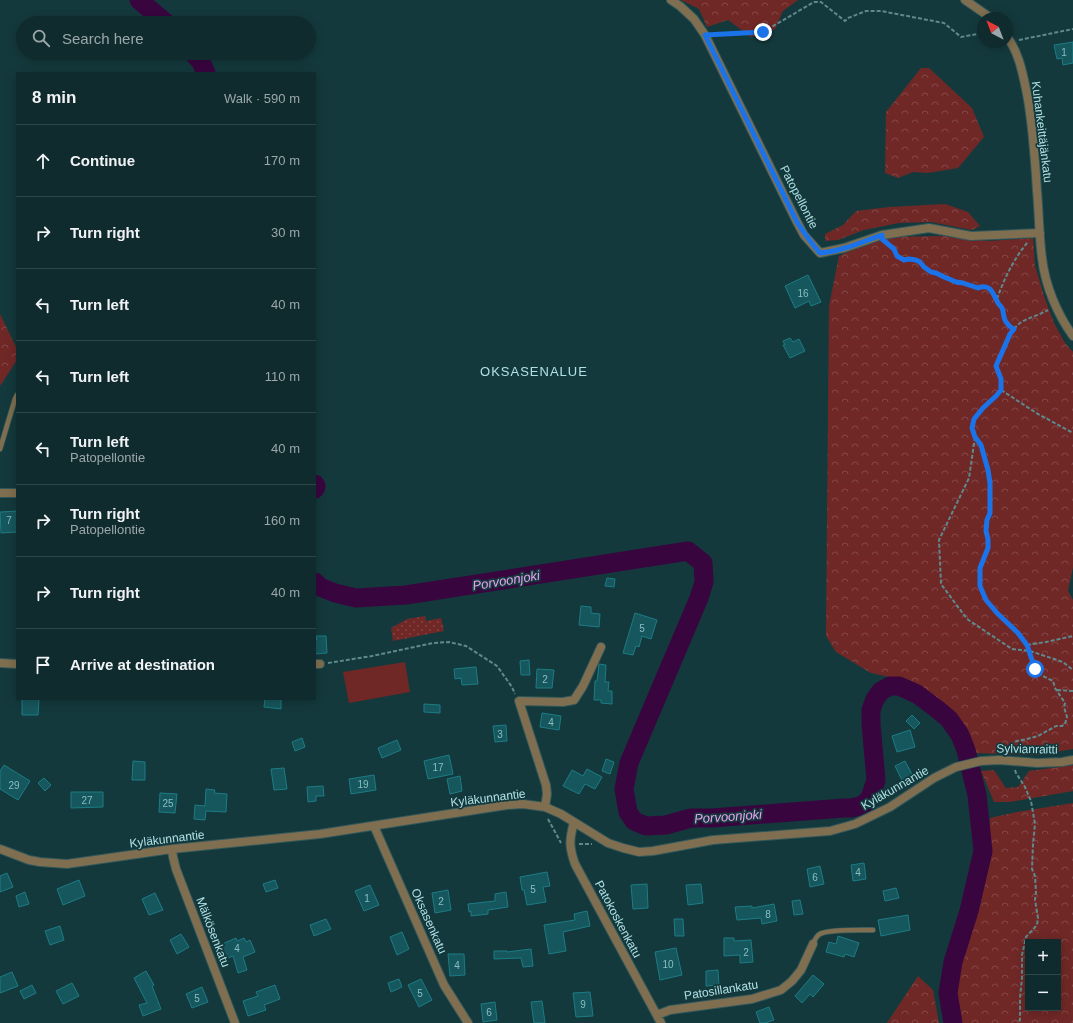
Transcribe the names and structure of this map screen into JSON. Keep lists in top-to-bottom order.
{
  "streets": {
    "street": [
      "Kuhankeittäjänkatu",
      "Patopellontie",
      "Sylvianraitti",
      "Kyläkunnantie",
      "Patokoskenkatu",
      "Oksasenkatu",
      "Mälkösenkatu",
      "Patosillankatu"
    ]
  },
  "crossings": [
    ["Kuhankeittäjänkatu", "Patopellontie"],
    ["Sylvianraitti", "Kyläkunnantie"],
    ["Kyläkunnantie", "Patokoskenkatu"],
    ["Kyläkunnantie", "Oksasenkatu"],
    ["Kyläkunnantie", "Mälkösenkatu"],
    ["Patokoskenkatu", "Patosillankatu"]
  ],
  "districts": ["OKSASENALUE"],
  "water": ["Porvoonjoki"],
  "house_numbers": [
    "1",
    "16",
    "7",
    "5",
    "2",
    "4",
    "3",
    "17",
    "19",
    "29",
    "27",
    "25",
    "4",
    "6",
    "5",
    "1",
    "2",
    "8",
    "4",
    "2",
    "10",
    "4",
    "5",
    "5",
    "9",
    "6"
  ],
  "north": "top left",
  "page": {
    "search": "Search here",
    "heading": ["8 min", "Walk · 590 m"],
    "list": [
      ["Continue", "170 m"],
      ["Turn right", "30 m"],
      ["Turn left", "40 m"],
      ["Turn left", "110 m"],
      ["Turn left", "Patopellontie", "40 m"],
      ["Turn right", "Patopellontie", "160 m"],
      ["Turn right", "40 m"],
      "Arrive at destination"
    ],
    "map_buttons": ["+", "−"]
  }
}
